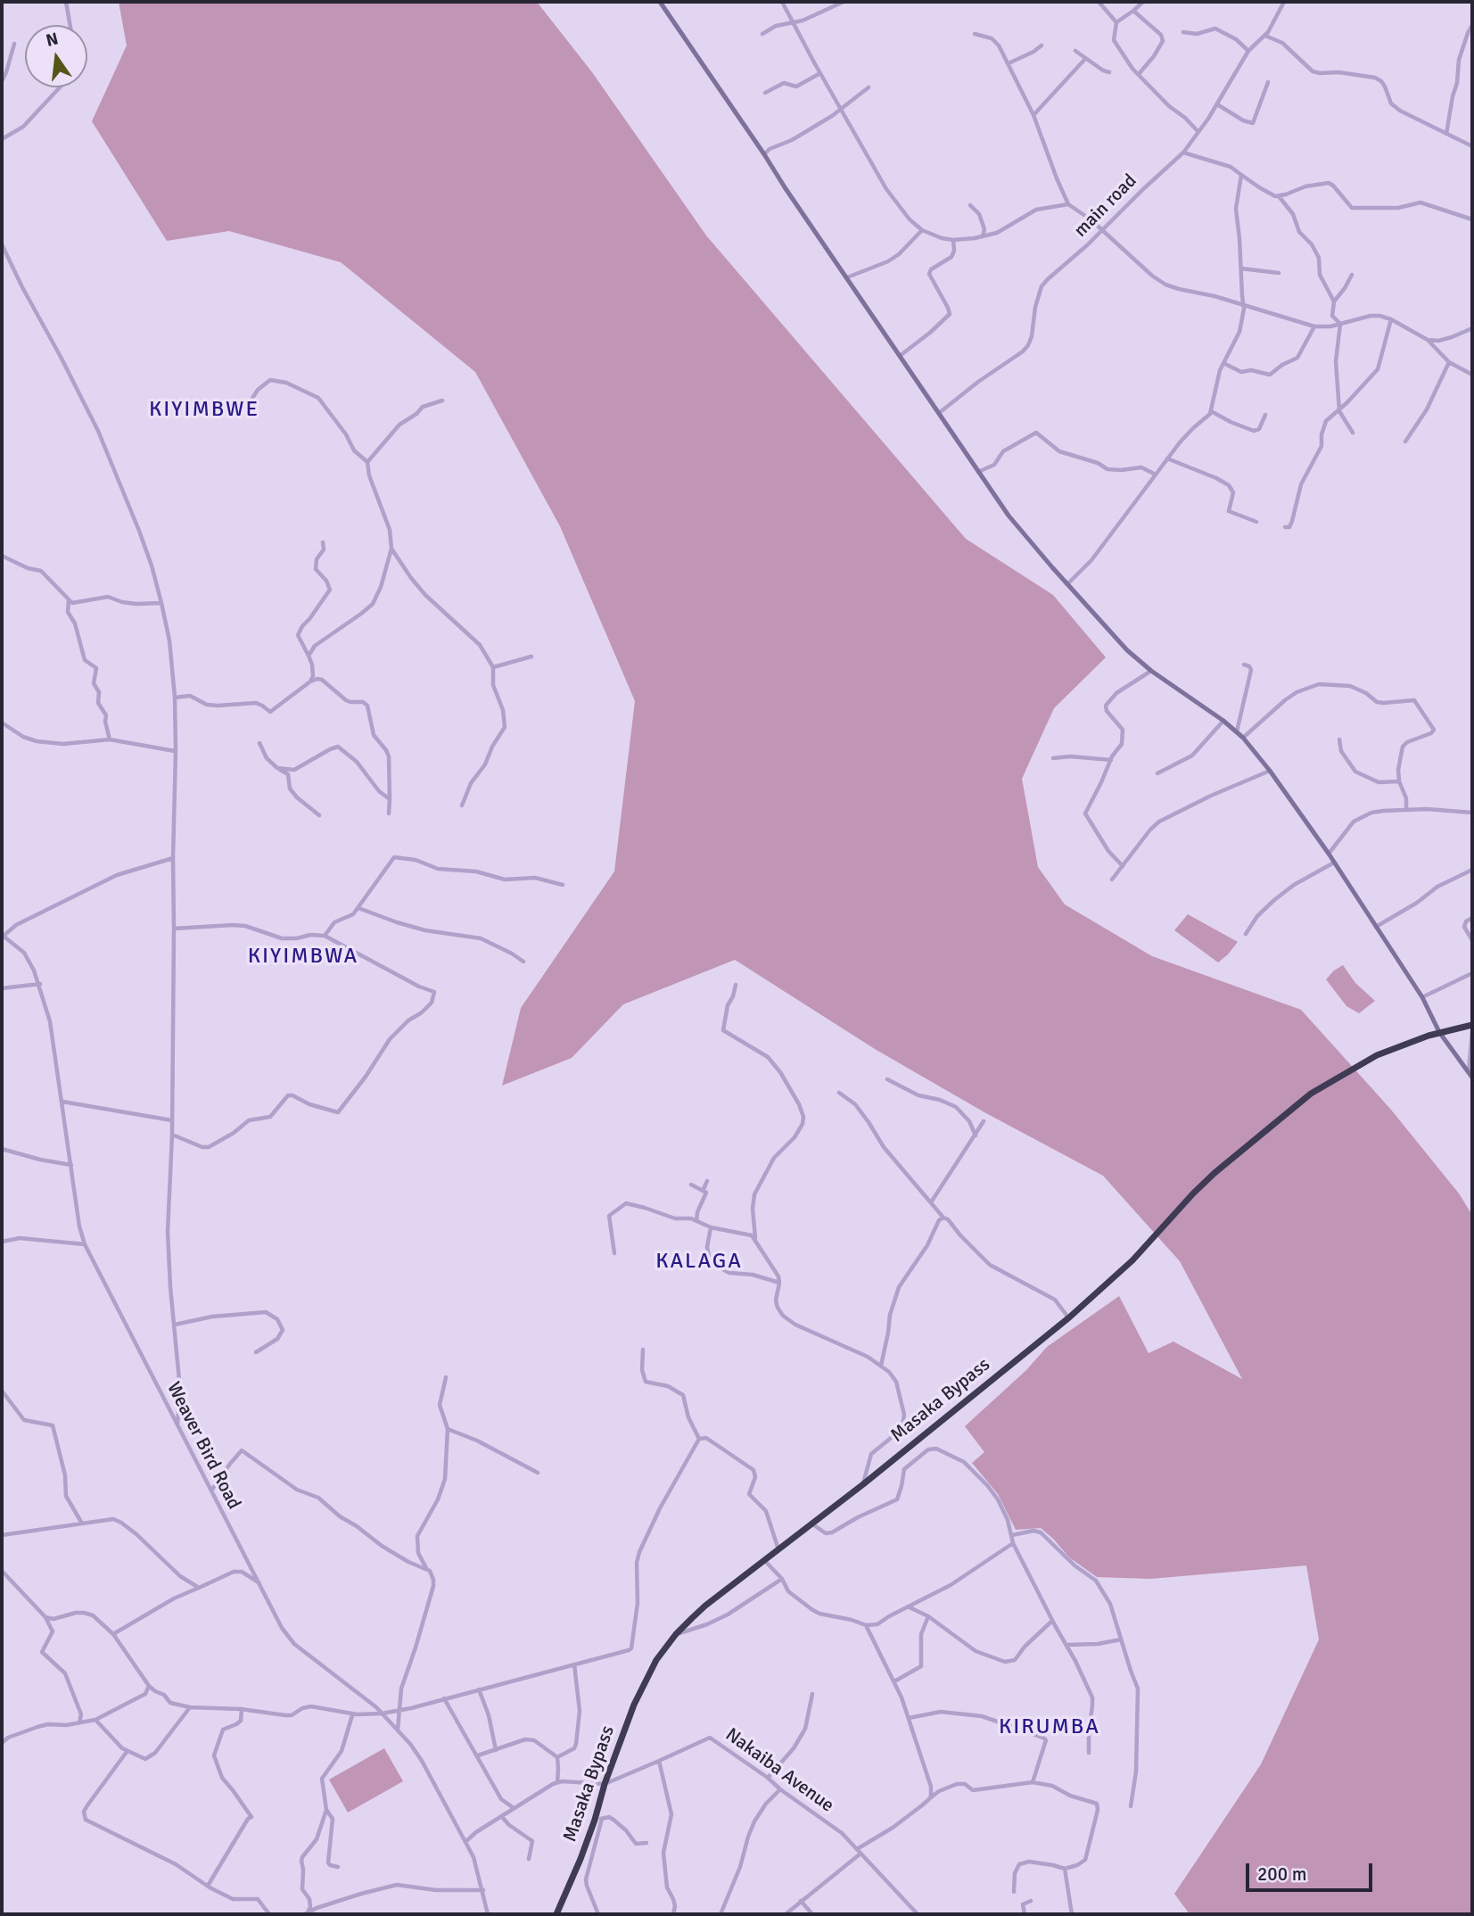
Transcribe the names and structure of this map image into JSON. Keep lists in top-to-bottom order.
{
  "streets": {
    "highway": ["Masaka Bypass"],
    "street": ["main road", "Weaver Bird Road", "Nakaiba Avenue"]
  },
  "crossings": [
    ["Masaka Bypass", "Nakaiba Avenue"]
  ],
  "districts": [
    "KIYIMBWE",
    "KIYIMBWA",
    "KALAGA",
    "KIRUMBA"
  ],
  "scale_bar": "200 m",
  "north": "top"
}
